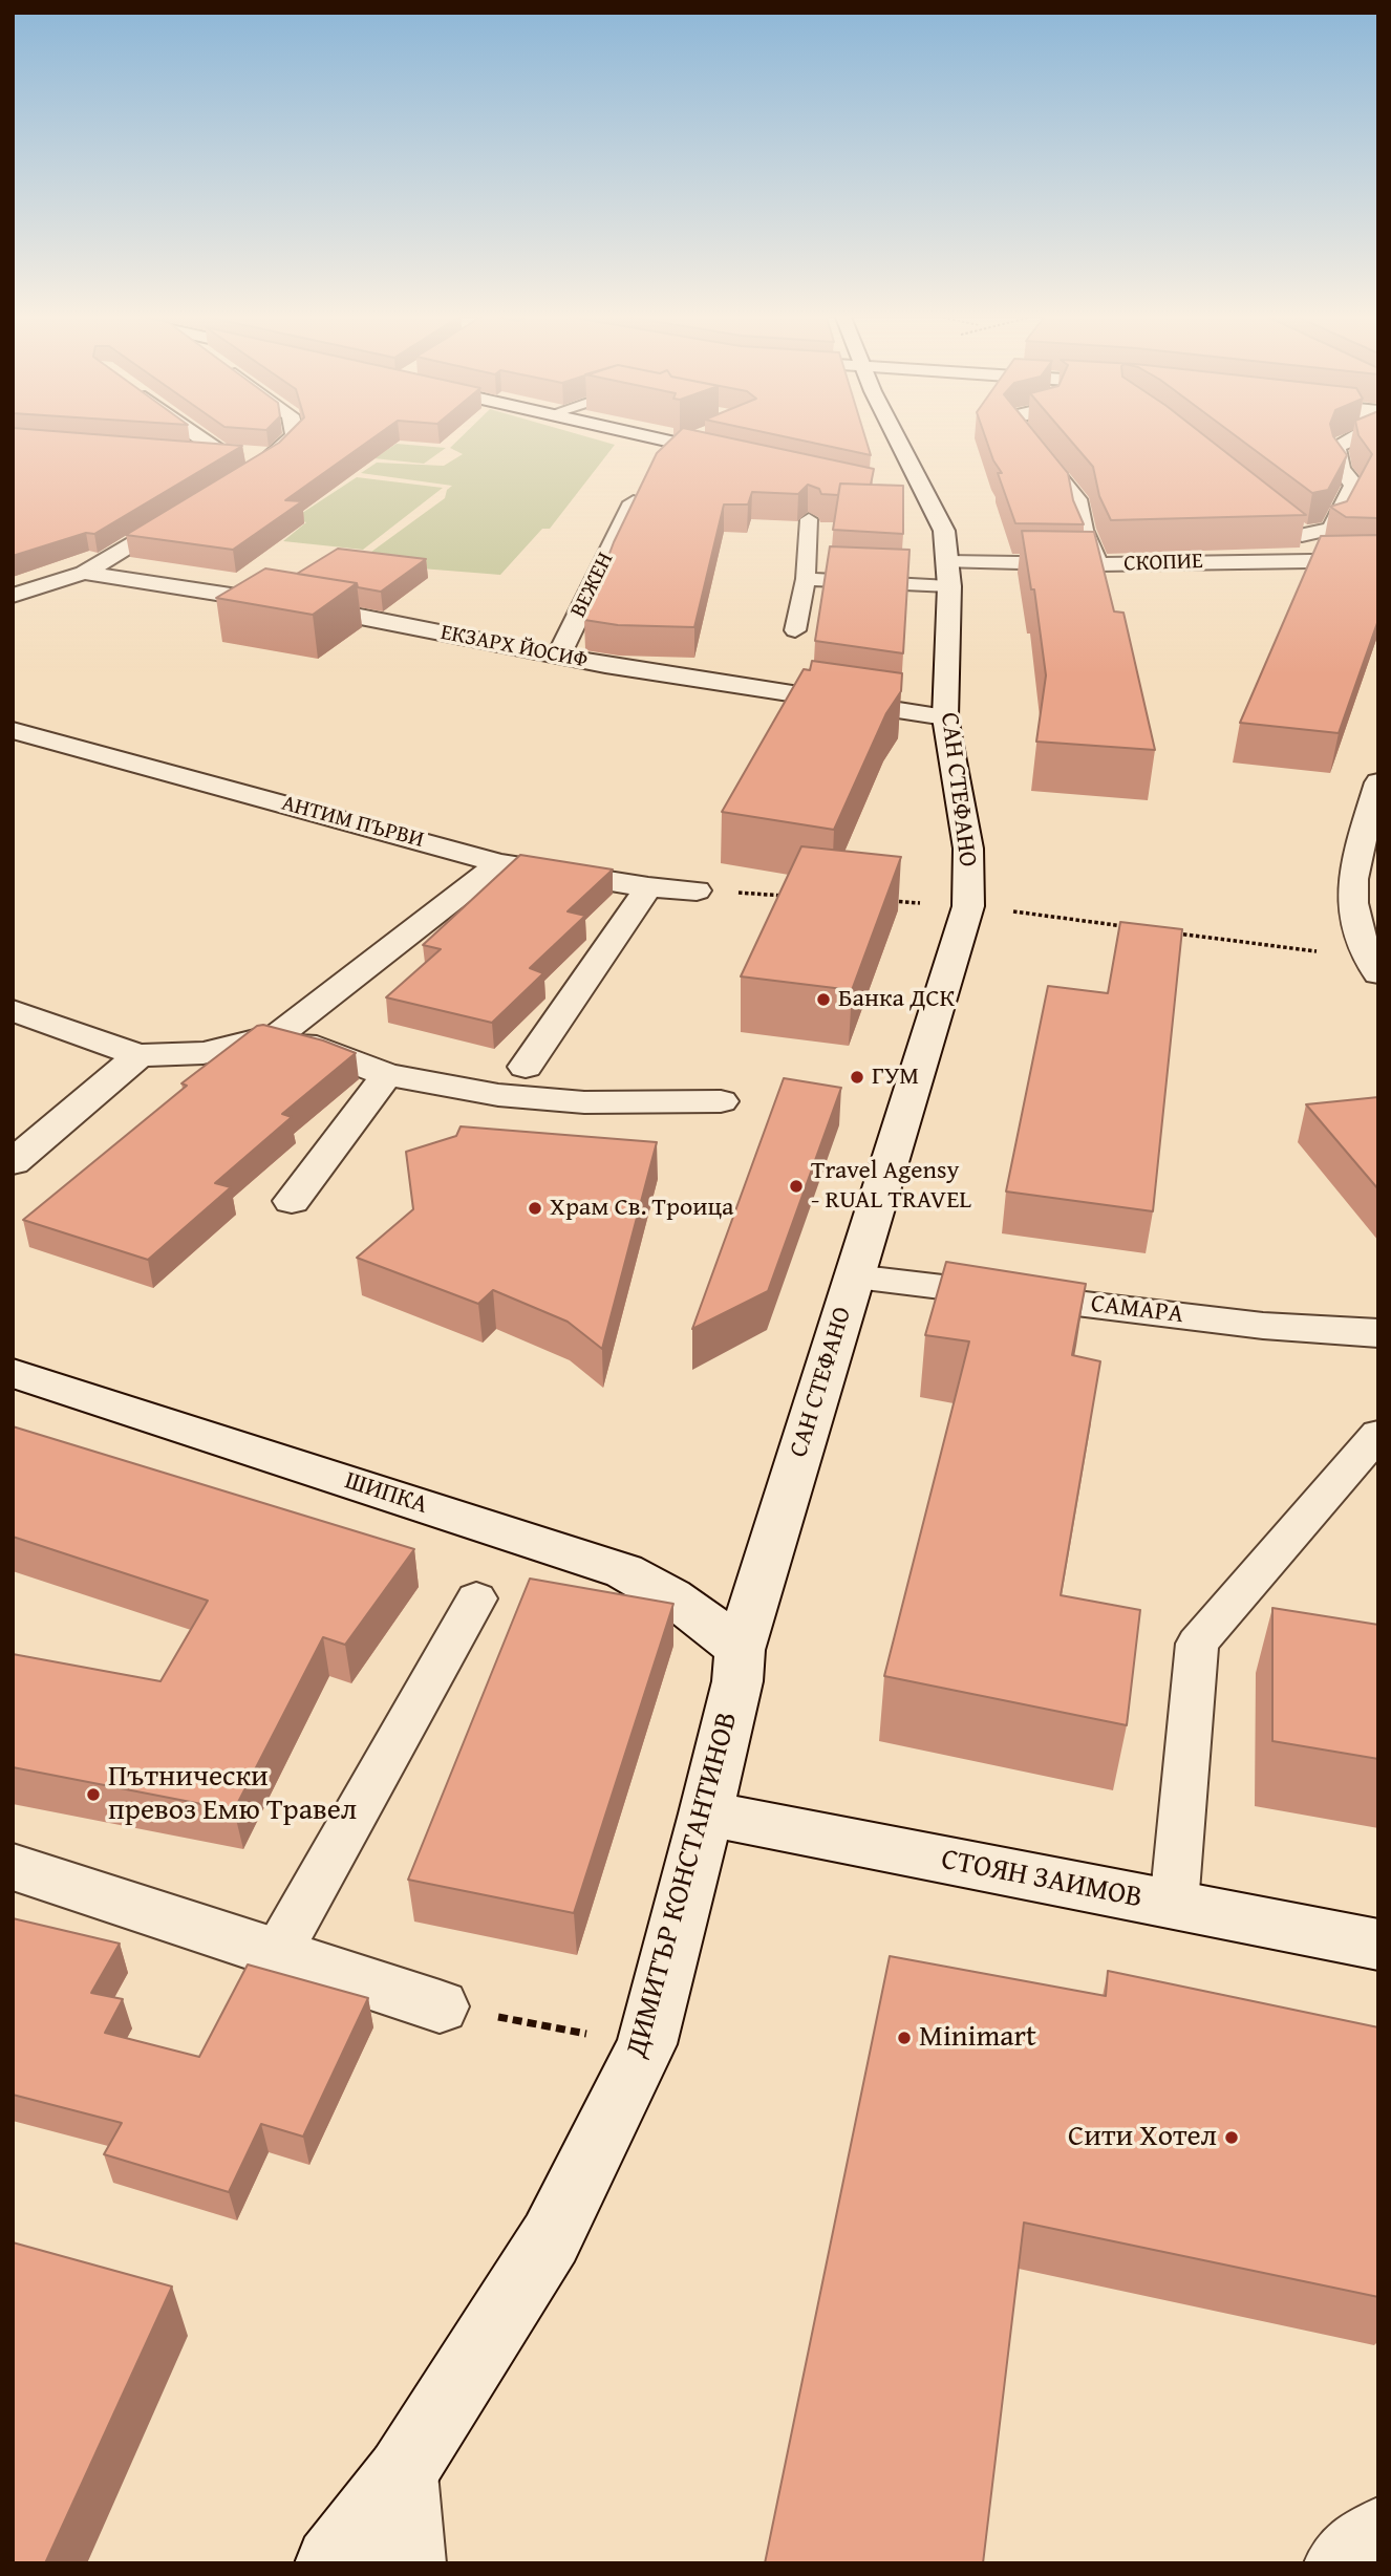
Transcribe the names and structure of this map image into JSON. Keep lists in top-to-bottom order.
{
  "streets": {
    "street": [
      "СКОПИЕ",
      "ВЕЖЕН",
      "ЕКЗАРХ ЙОСИФ",
      "САН СТЕФАНО",
      "АНТИМ ПЪРВИ",
      "САМАРА",
      "ШИПКА",
      "СТОЯН ЗАИМОВ",
      "ДИМИТЪР КОНСТАНТИНОВ"
    ]
  },
  "crossings": [
    ["СКОПИЕ", "САН СТЕФАНО"],
    ["ВЕЖЕН", "ЕКЗАРХ ЙОСИФ"],
    ["ЕКЗАРХ ЙОСИФ", "САН СТЕФАНО"],
    ["САН СТЕФАНО", "САМАРА"],
    ["САН СТЕФАНО", "ШИПКА"],
    ["САН СТЕФАНО", "ДИМИТЪР КОНСТАНТИНОВ"],
    ["ШИПКА", "ДИМИТЪР КОНСТАНТИНОВ"],
    ["СТОЯН ЗАИМОВ", "ДИМИТЪР КОНСТАНТИНОВ"]
  ],
  "places": [
    "Банка ДСК",
    "ГУМ",
    "Travel Agensy - RUAL TRAVEL",
    "Храм Св. Троица",
    "Пътнически превоз Емю Травел",
    "Minimart",
    "Сити Хотел"
  ]
}
